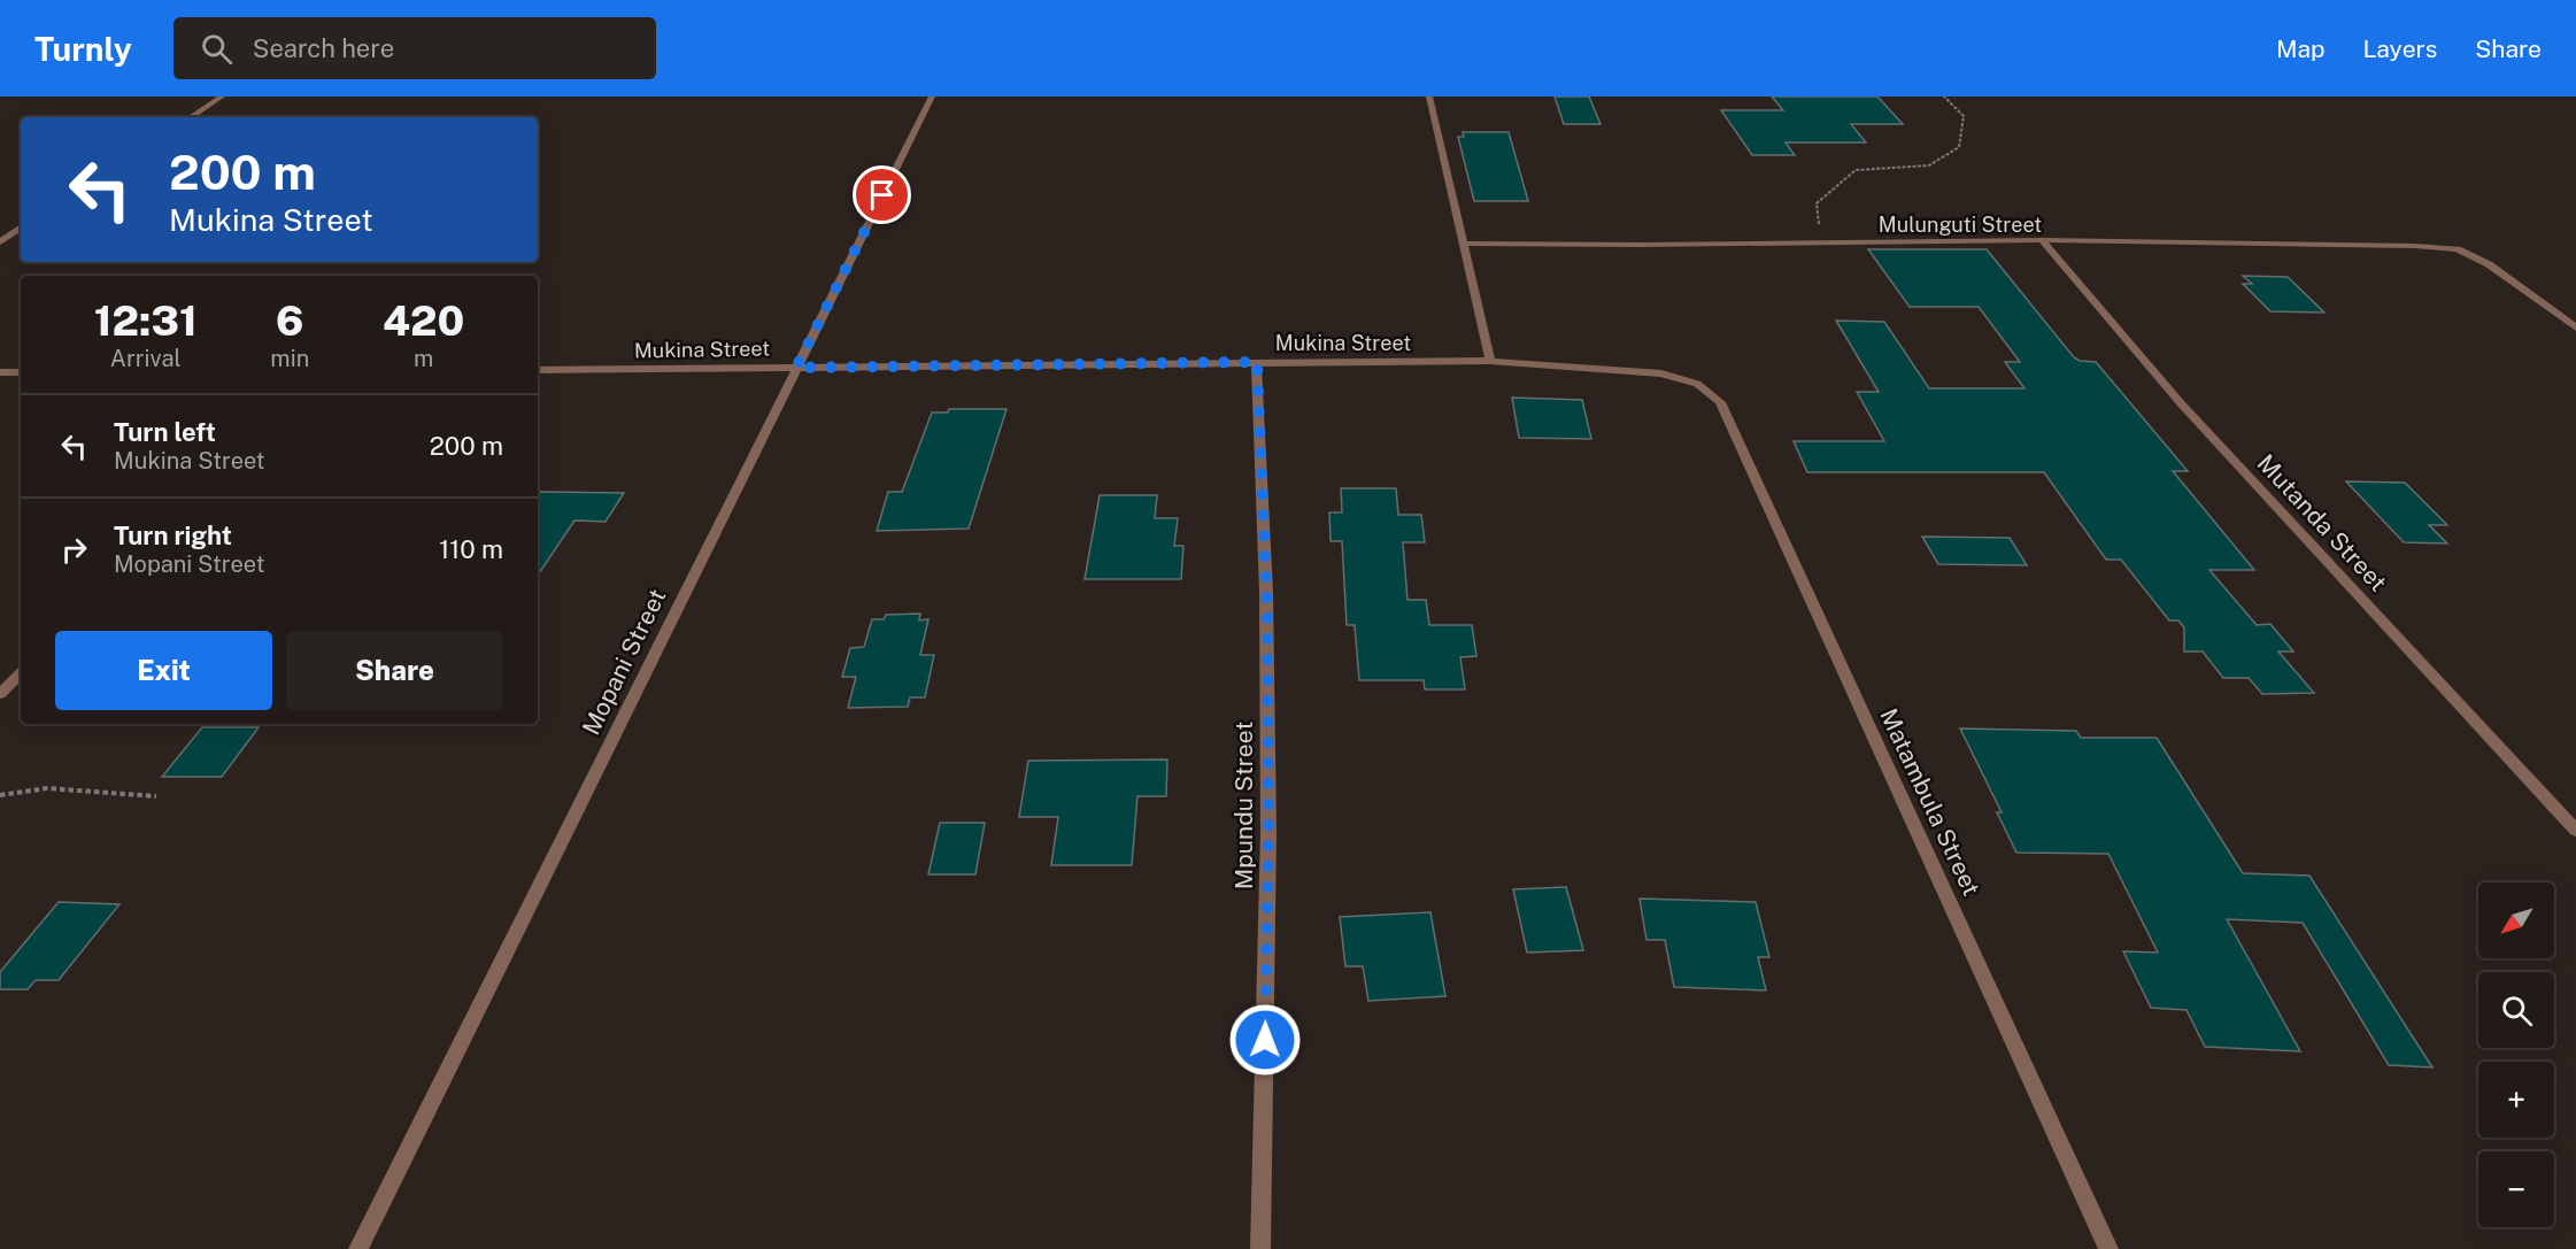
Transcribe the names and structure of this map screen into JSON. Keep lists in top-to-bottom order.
{
  "streets": {
    "street": [
      "Mulunguti Street",
      "Mukina Street",
      "Mutanda Street",
      "Mopani Street",
      "Matambula Street",
      "Mpundu Street"
    ]
  },
  "crossings": [
    ["Mulunguti Street", "Mutanda Street"],
    ["Mukina Street", "Mopani Street"],
    ["Mukina Street", "Matambula Street"],
    ["Mukina Street", "Mpundu Street"]
  ],
  "north": "bottom left",
  "page": {
    "header": "Turnly",
    "search": "Search here",
    "nav": ["Map", "Layers", "Share"],
    "turn": ["200 m", "Mukina Street"],
    "eta": [
      "12:31",
      "Arrival",
      "6",
      "min",
      "420",
      "m"
    ],
    "list": [
      {
        "name": "Turn left",
        "note": "Mukina Street",
        "value": "200 m"
      },
      {
        "name": "Turn right",
        "note": "Mopani Street",
        "value": "110 m"
      }
    ],
    "buttons": ["Exit", "Share"],
    "map_buttons": ["+", "−"]
  }
}
